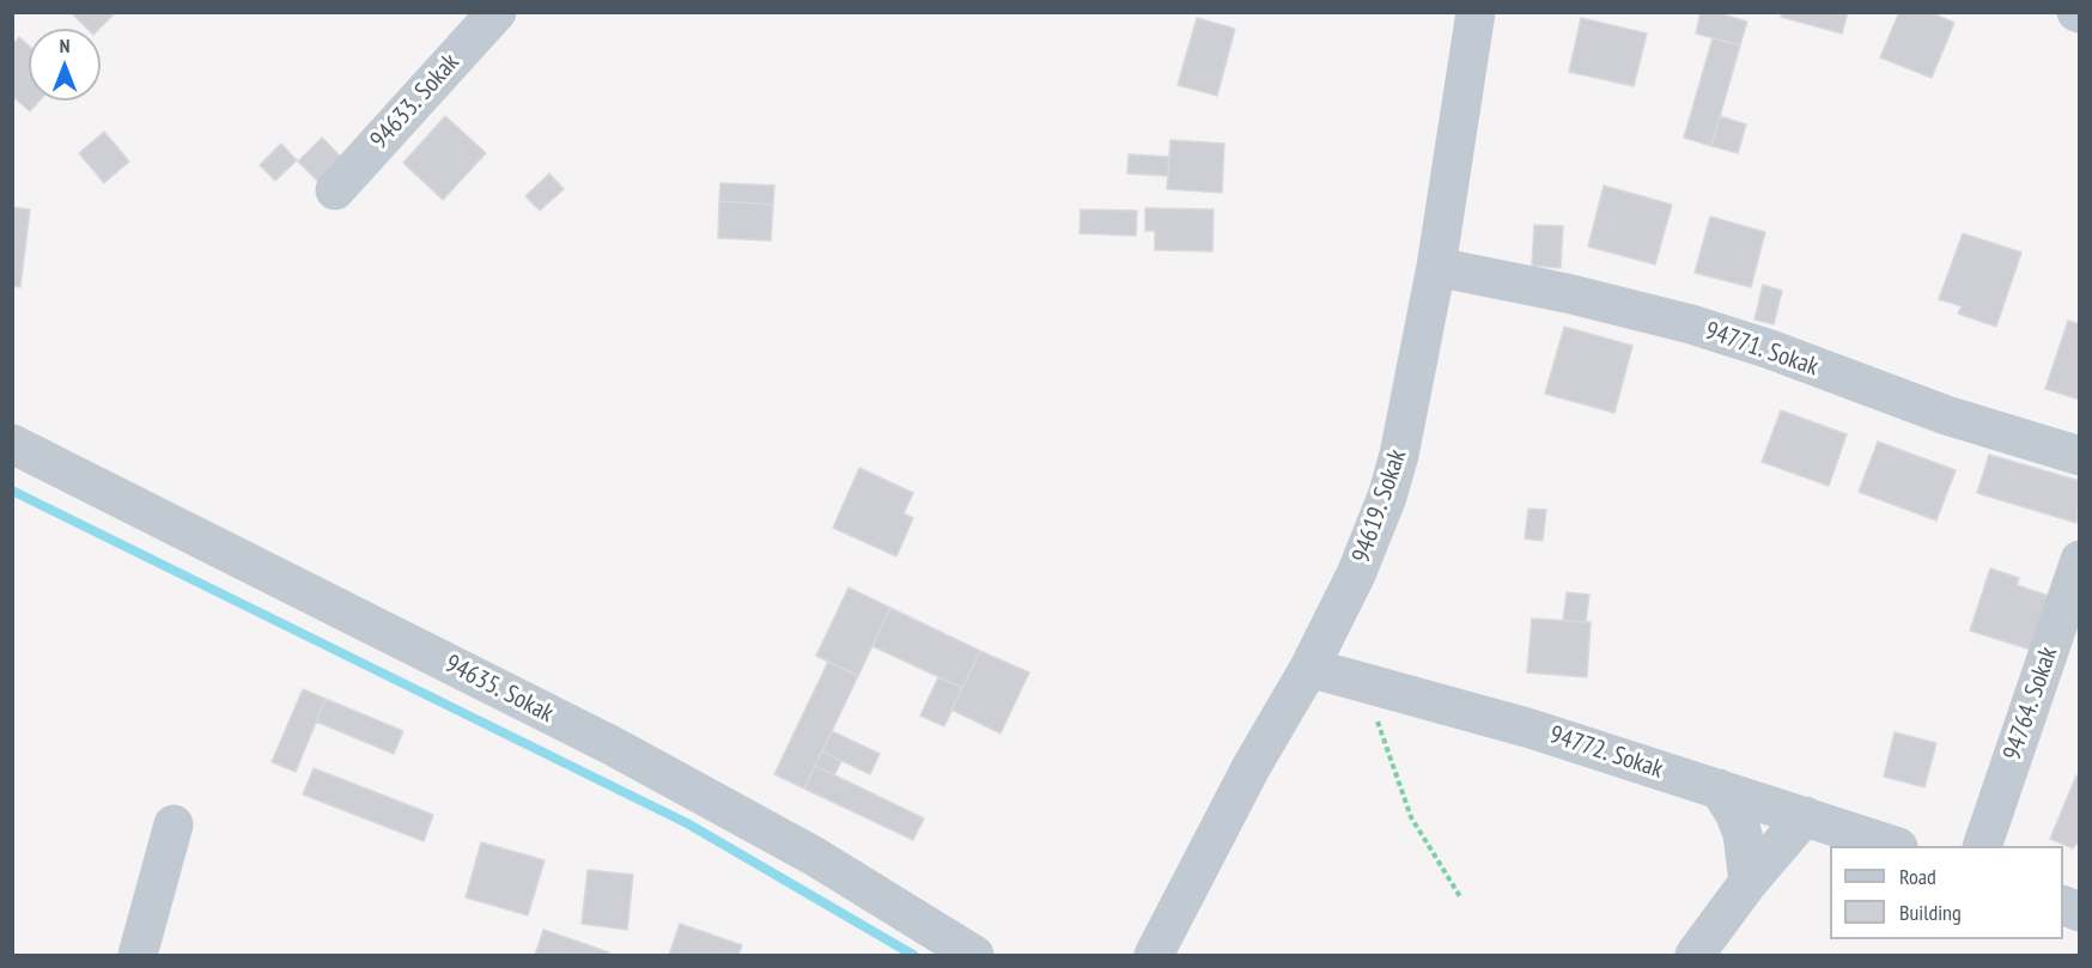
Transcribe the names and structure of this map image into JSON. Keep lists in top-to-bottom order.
{
  "streets": {
    "street": [
      "94633. Sokak",
      "94771. Sokak",
      "94619. Sokak",
      "94635. Sokak",
      "94764. Sokak",
      "94772. Sokak"
    ]
  },
  "crossings": [
    ["94771. Sokak", "94619. Sokak"],
    ["94619. Sokak", "94772. Sokak"]
  ],
  "legend": ["Road", "Building"],
  "north": "top"
}
